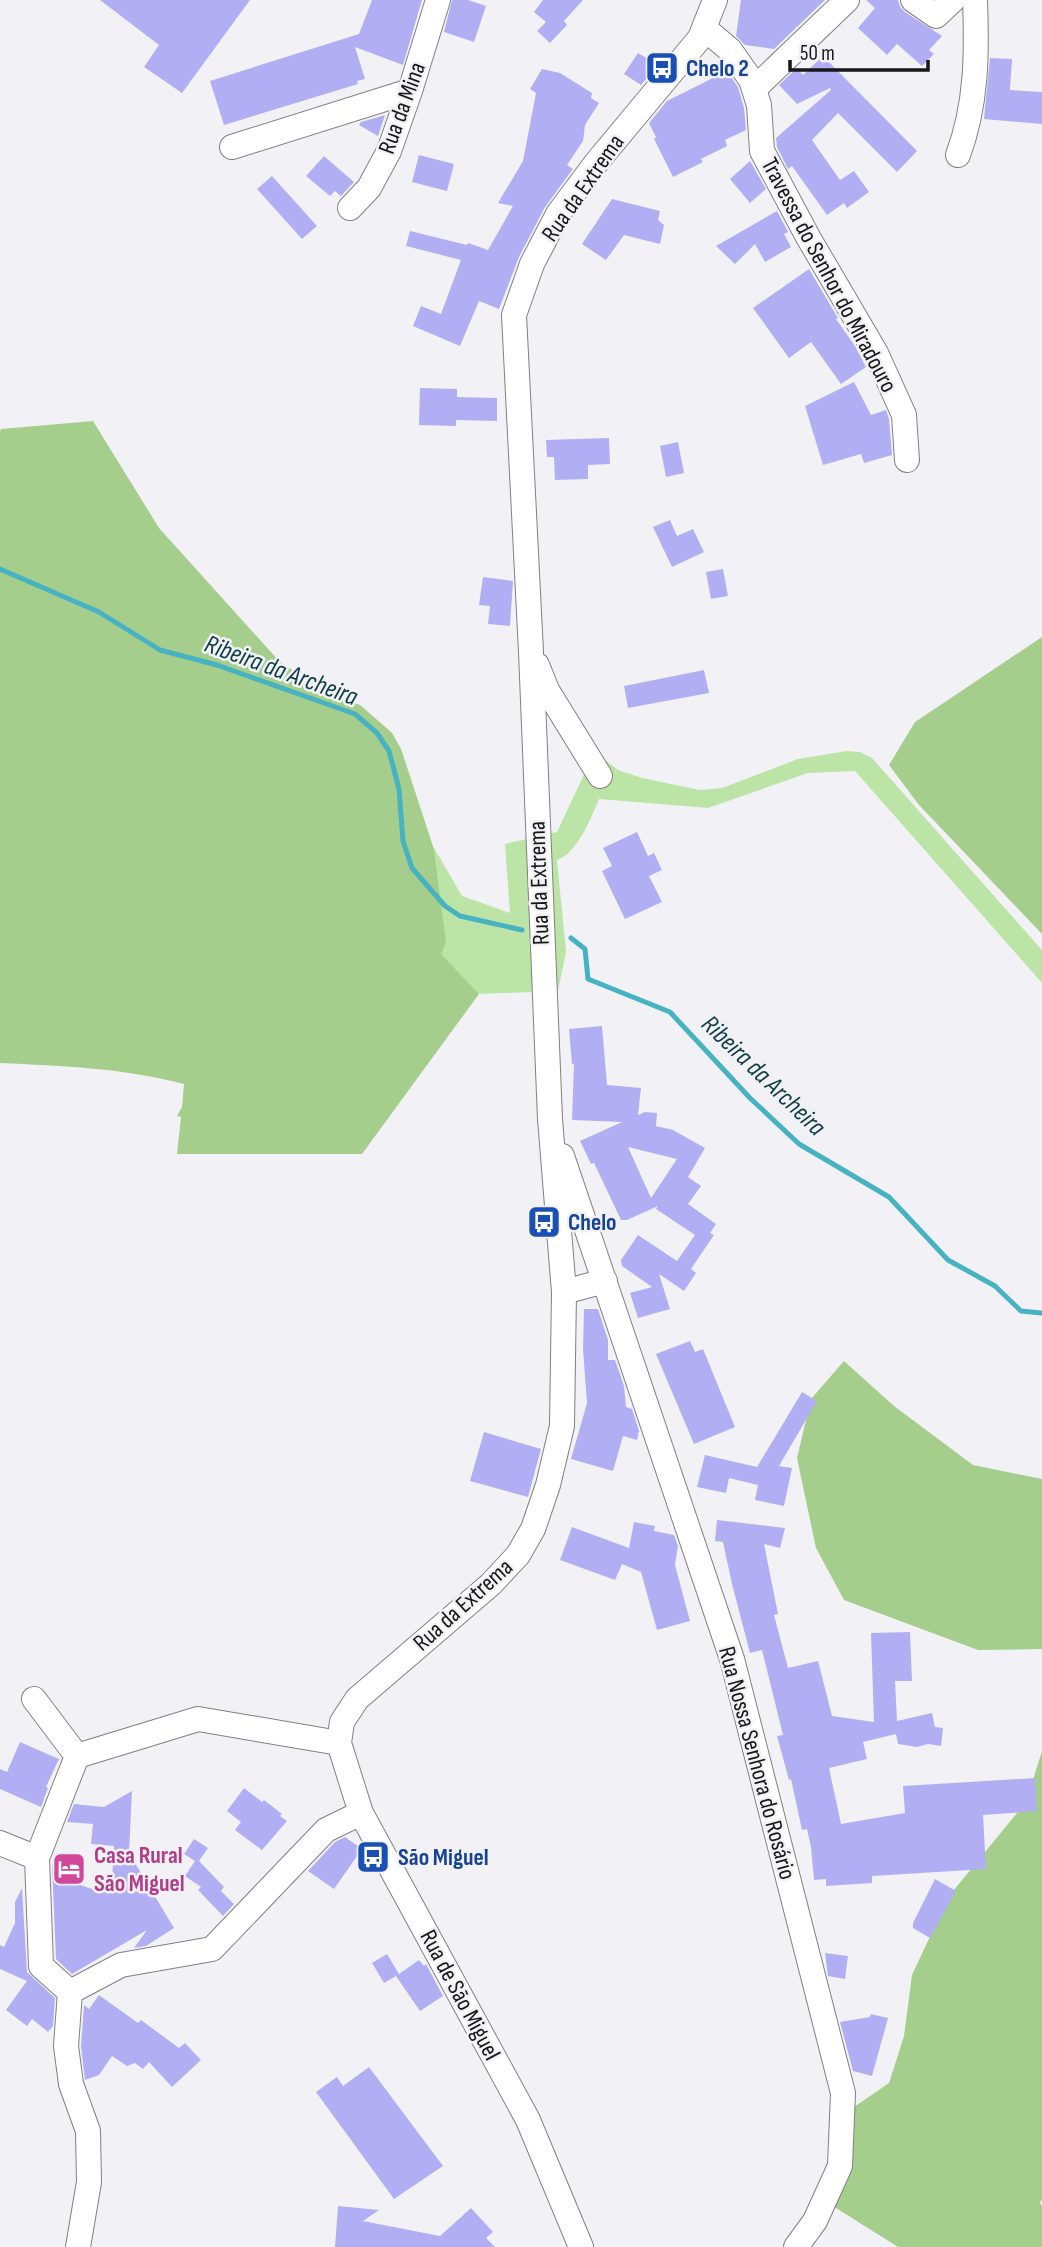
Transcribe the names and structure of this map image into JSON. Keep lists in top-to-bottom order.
{
  "streets": {
    "street": [
      "Rua da Mina",
      "Rua da Extrema",
      "Travessa do Senhor do Miradouro",
      "Rua Nossa Senhora do Rosário",
      "Rua de São Miguel"
    ]
  },
  "crossings": [
    ["Rua da Extrema", "Travessa do Senhor do Miradouro"],
    ["Rua da Extrema", "Rua Nossa Senhora do Rosário"],
    ["Rua da Extrema", "Rua de São Miguel"]
  ],
  "water": ["Ribeira da Archeira"],
  "places": {
    "bus stop": ["Chelo 2", "Chelo", "São Miguel"],
    "hotel": ["Casa Rural São Miguel"]
  },
  "scale_bar": "50 m"
}
